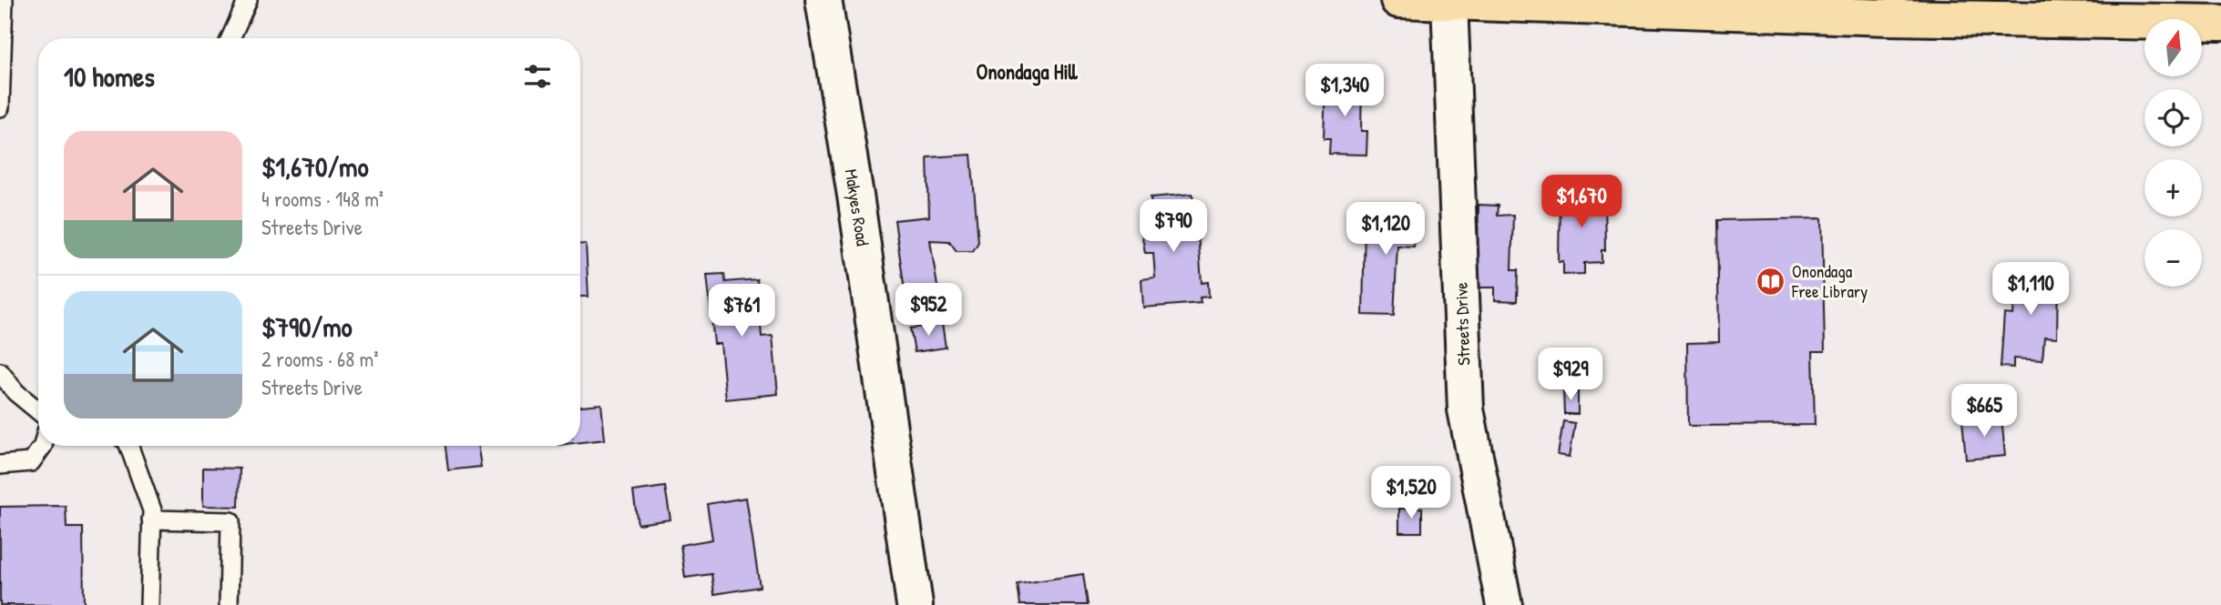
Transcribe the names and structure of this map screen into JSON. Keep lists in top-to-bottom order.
{
  "streets": {
    "street": ["Makyes Road", "Streets Drive"]
  },
  "districts": ["Onondaga Hill"],
  "places": {
    "library": ["Onondaga Free Library"]
  },
  "north": "top",
  "page": {
    "map_buttons": ["+", "−"],
    "heading": "10 homes",
    "price": [
      "$1,340",
      "$1,670",
      "$790",
      "$1,120",
      "$1,110",
      "$952",
      "$761",
      "$929",
      "$665",
      "$1,520"
    ],
    "list": [
      {
        "name": "$1,670/mo",
        "note": "4 rooms · 148 m² · Streets Drive"
      },
      {
        "name": "$790/mo",
        "note": "2 rooms · 68 m² · Streets Drive"
      }
    ]
  }
}
